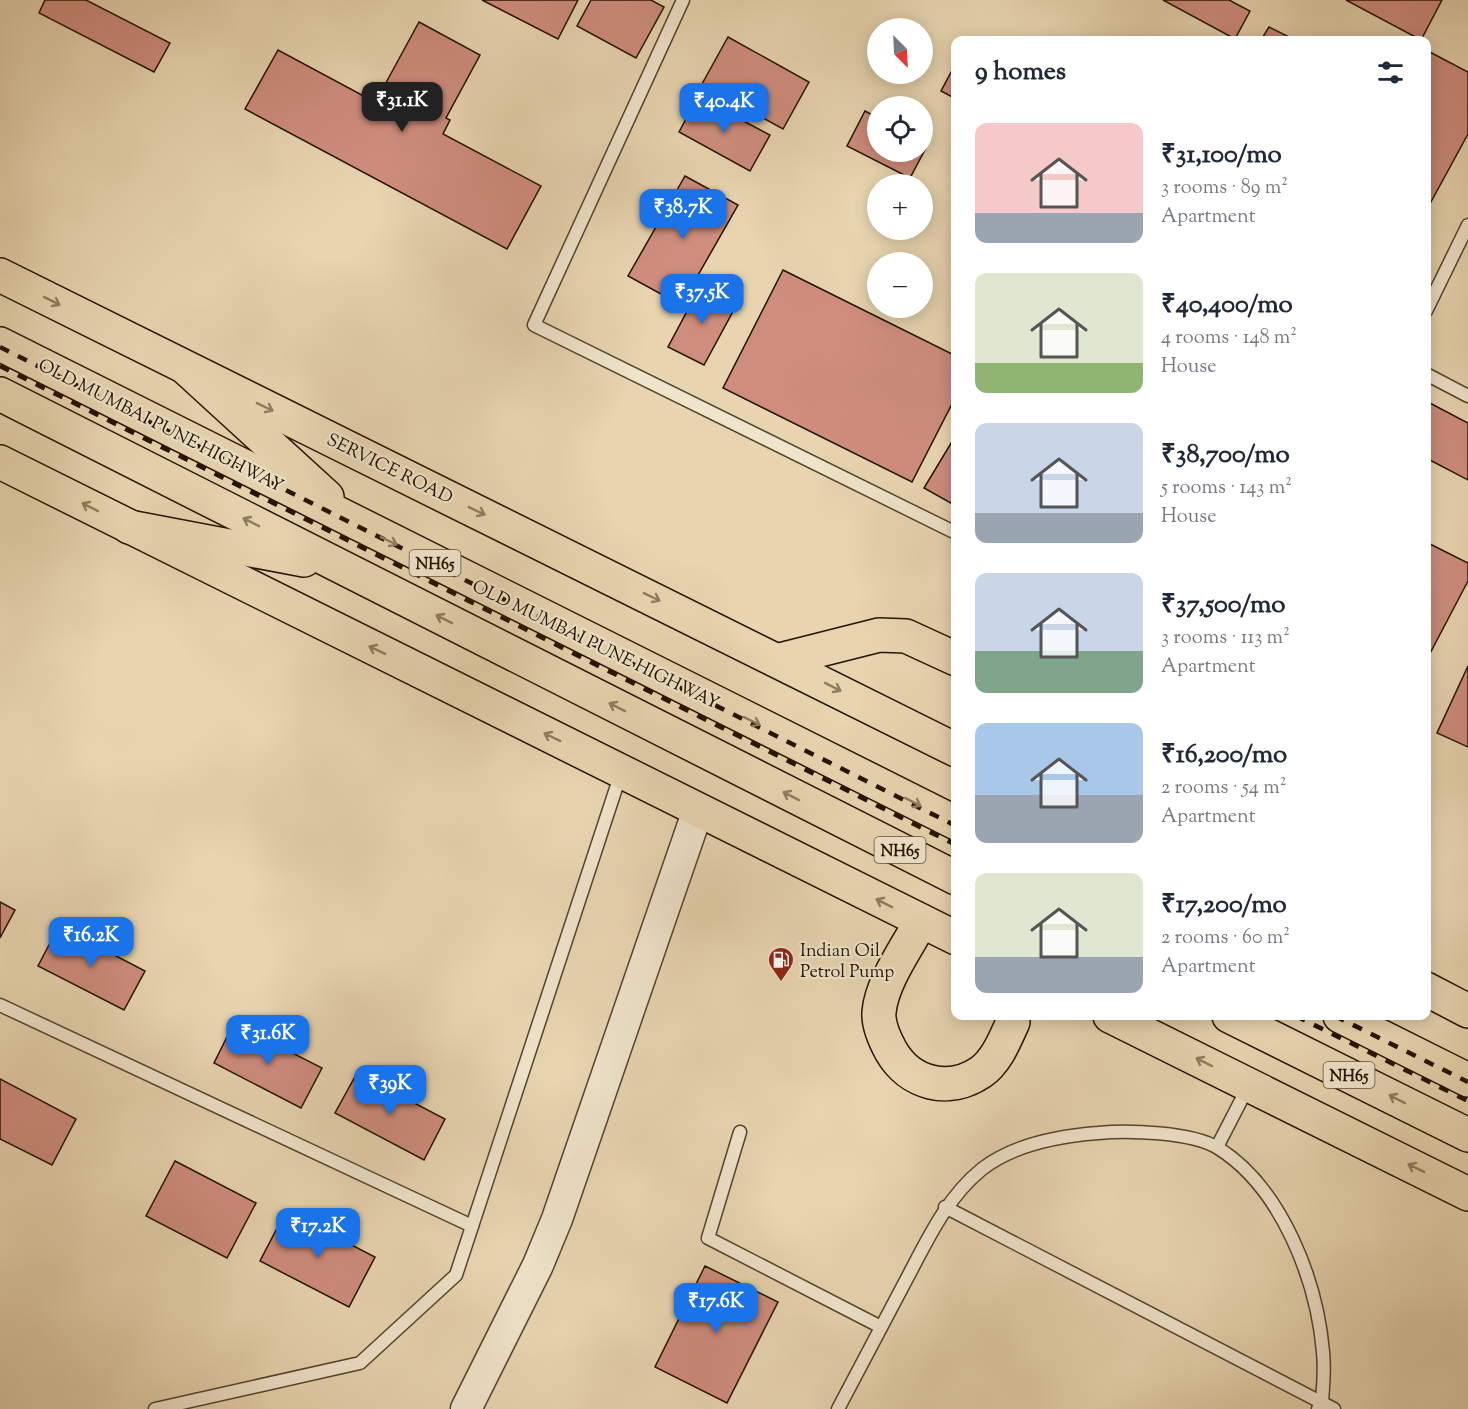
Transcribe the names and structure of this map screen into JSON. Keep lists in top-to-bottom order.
{
  "streets": {
    "main road": ["OLD MUMBAI PUNE HIGHWAY", "SERVICE ROAD", "NH65"]
  },
  "places": {
    "fuel station": ["Indian Oil Petrol Pump"]
  },
  "north": "bottom right",
  "page": {
    "map_buttons": ["+", "−"],
    "heading": "9 homes",
    "price": [
      "₹31.1K",
      "₹40.4K",
      "₹38.7K",
      "₹37.5K",
      "₹16.2K",
      "₹31.6K",
      "₹39K",
      "₹17.2K",
      "₹17.6K"
    ],
    "list": [
      {
        "name": "₹31,100/mo",
        "note": "3 rooms · 89 m² · Apartment"
      },
      {
        "name": "₹40,400/mo",
        "note": "4 rooms · 148 m² · House"
      },
      {
        "name": "₹38,700/mo",
        "note": "5 rooms · 143 m² · House"
      },
      {
        "name": "₹37,500/mo",
        "note": "3 rooms · 113 m² · Apartment"
      },
      {
        "name": "₹16,200/mo",
        "note": "2 rooms · 54 m² · Apartment"
      },
      {
        "name": "₹17,200/mo",
        "note": "2 rooms · 60 m² · Apartment"
      }
    ]
  }
}
